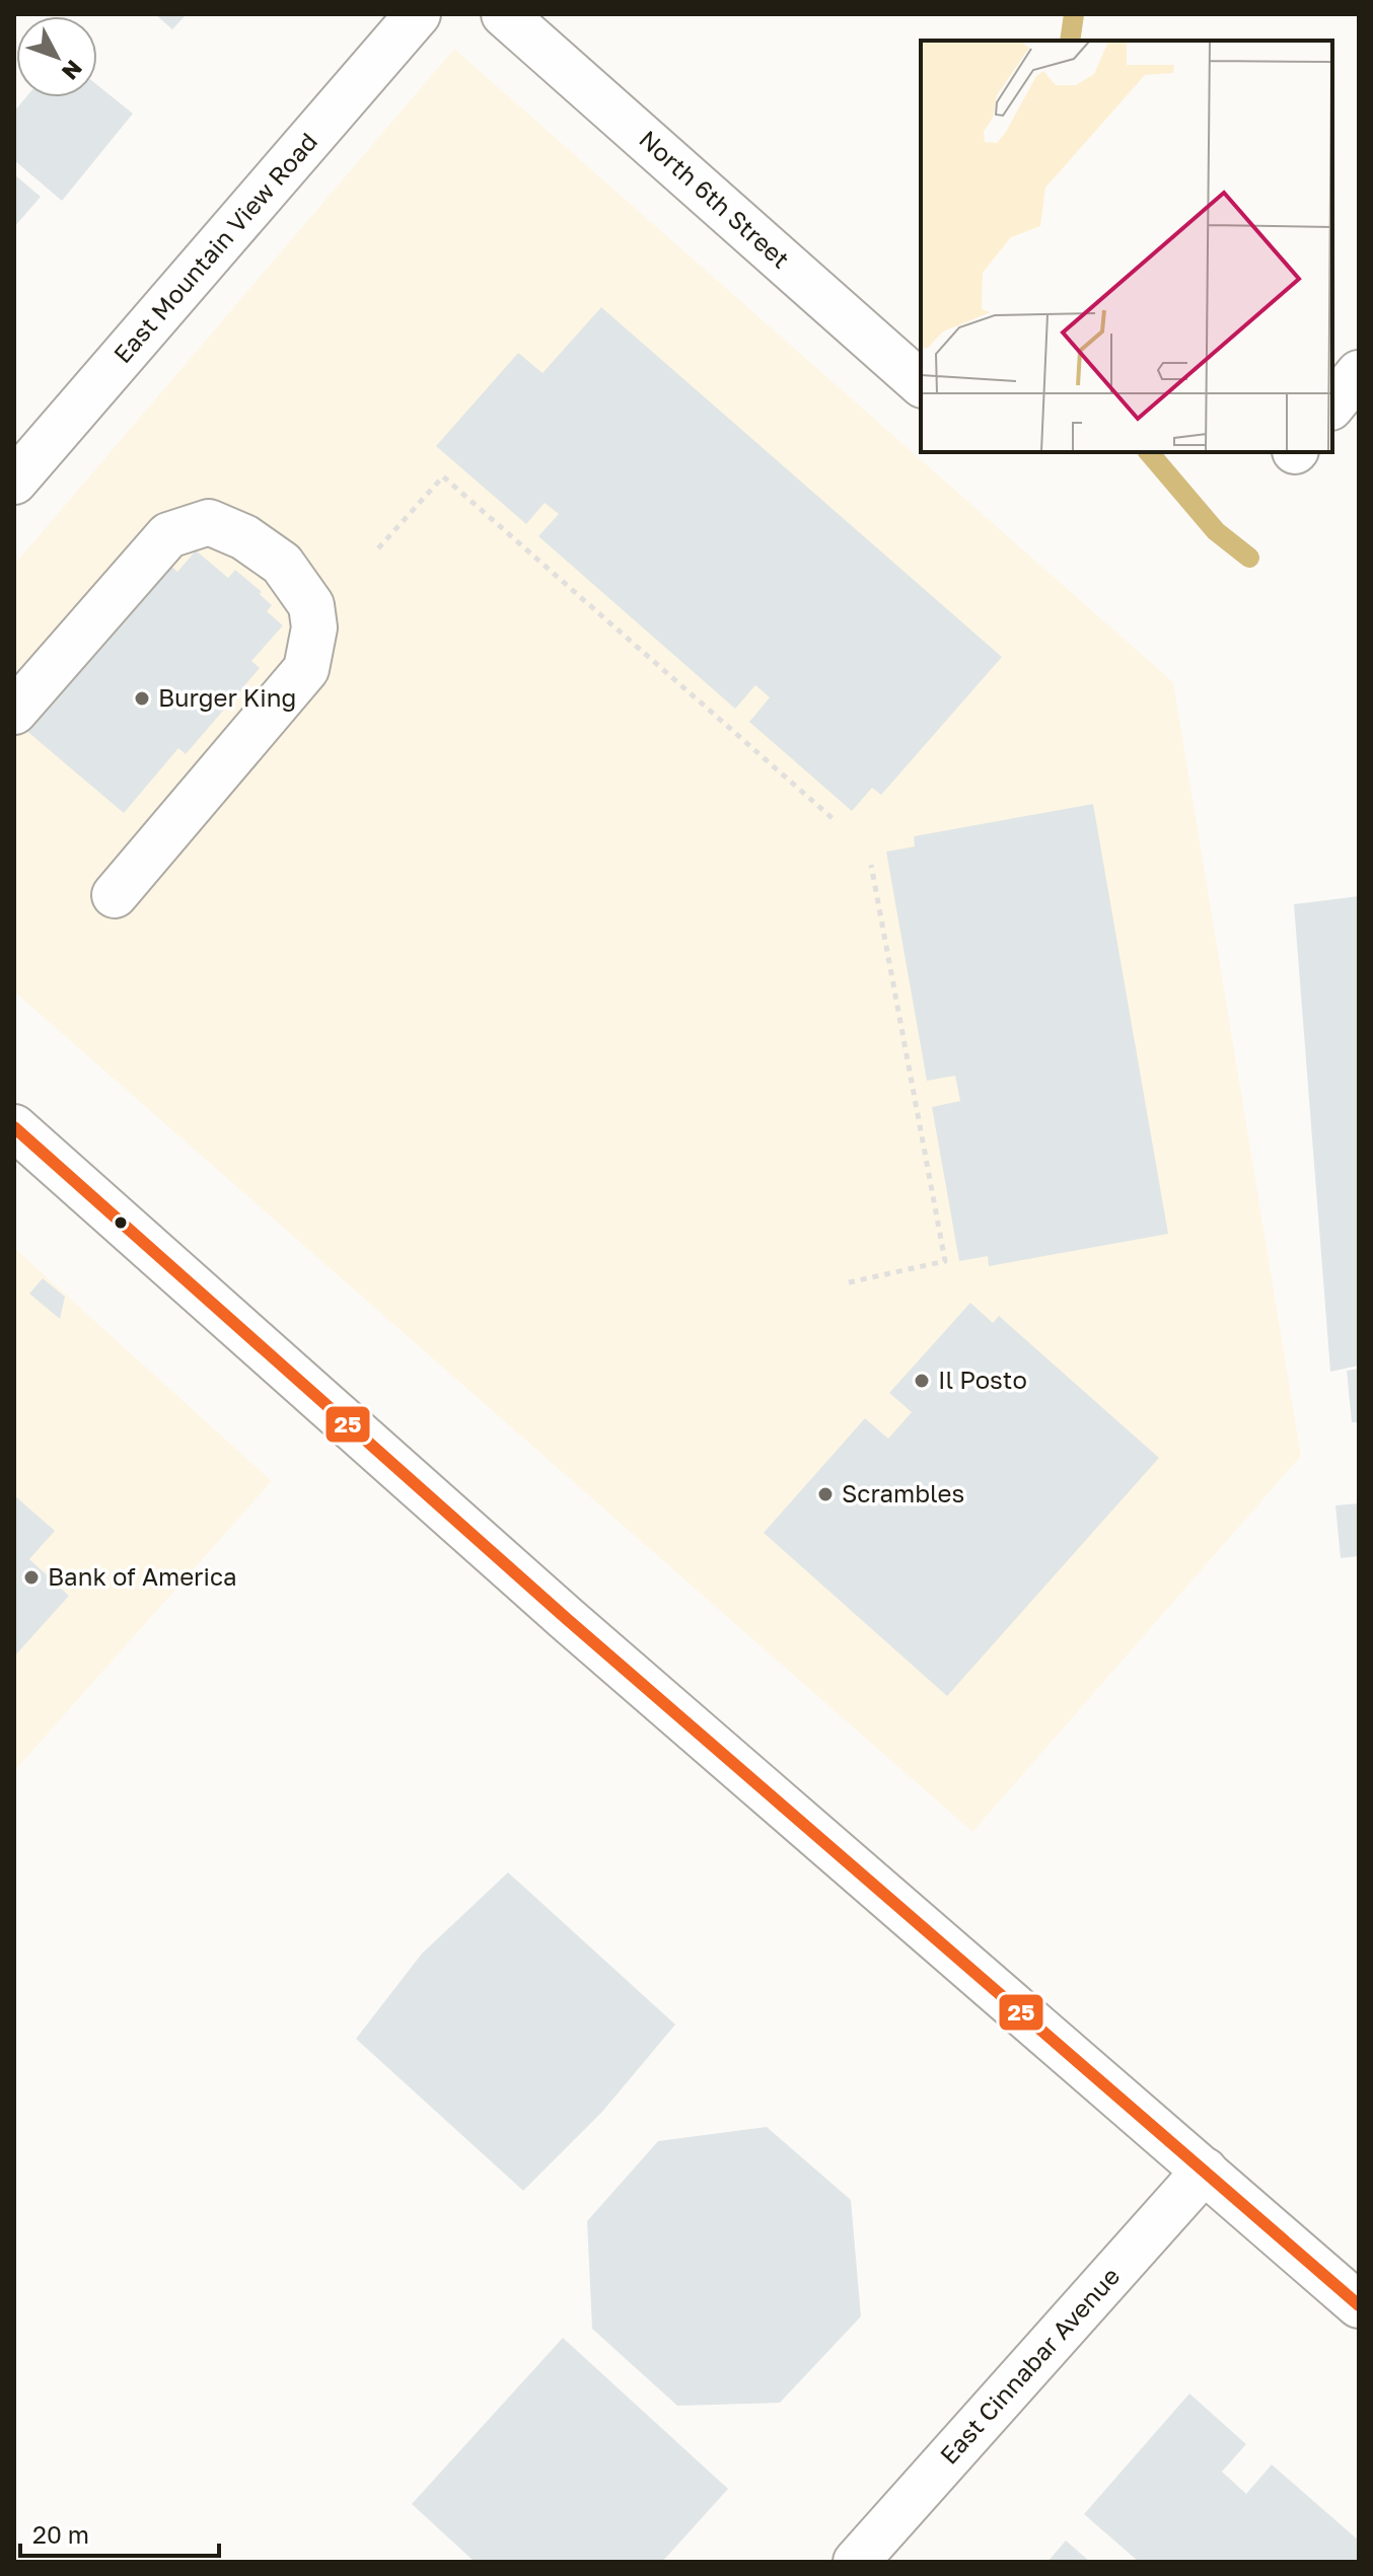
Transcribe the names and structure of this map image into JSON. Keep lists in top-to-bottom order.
{
  "streets": {
    "main road": ["North 6th Street", "East Mountain View Road", "East Cinnabar Avenue"]
  },
  "places": [
    "Burger King",
    "Il Posto",
    "Scrambles",
    "Bank of America"
  ],
  "lines": ["transit line 25"],
  "scale_bar": "20 m",
  "north": "bottom right"
}
